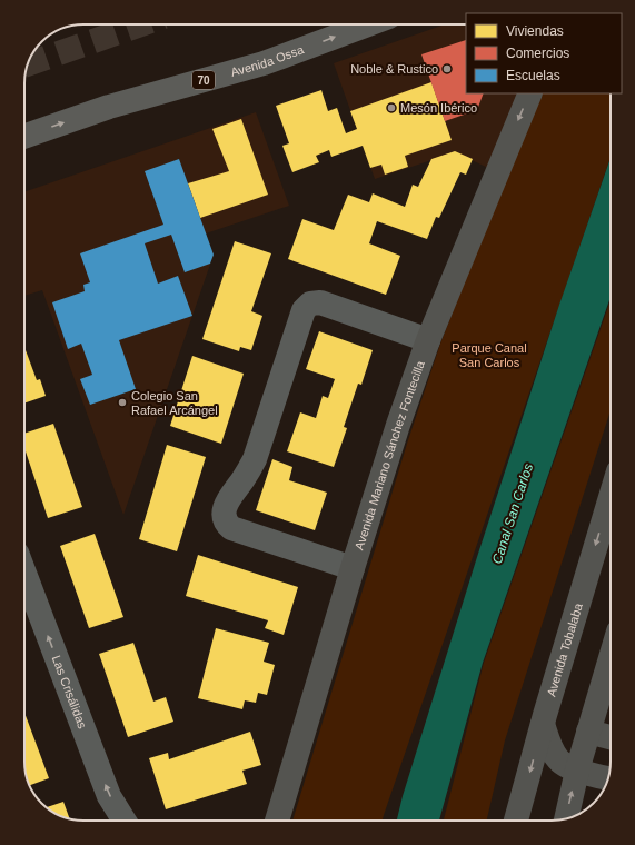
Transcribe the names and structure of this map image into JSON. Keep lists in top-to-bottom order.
{
  "streets": {
    "main road": ["Avenida Ossa", "70"],
    "street": ["Avenida Mariano Sánchez Fontecilla", "Avenida Tobalaba", "Las Crisálidas"]
  },
  "one_way": ["Avenida Ossa", "Las Crisálidas"],
  "water": ["Canal San Carlos"],
  "parks": ["Parque Canal San Carlos"],
  "places": ["Noble & Rustico", "Mesón Ibérico", "Colegio San Rafael Arcángel"],
  "legend": ["Viviendas", "Comercios", "Escuelas"]
}
